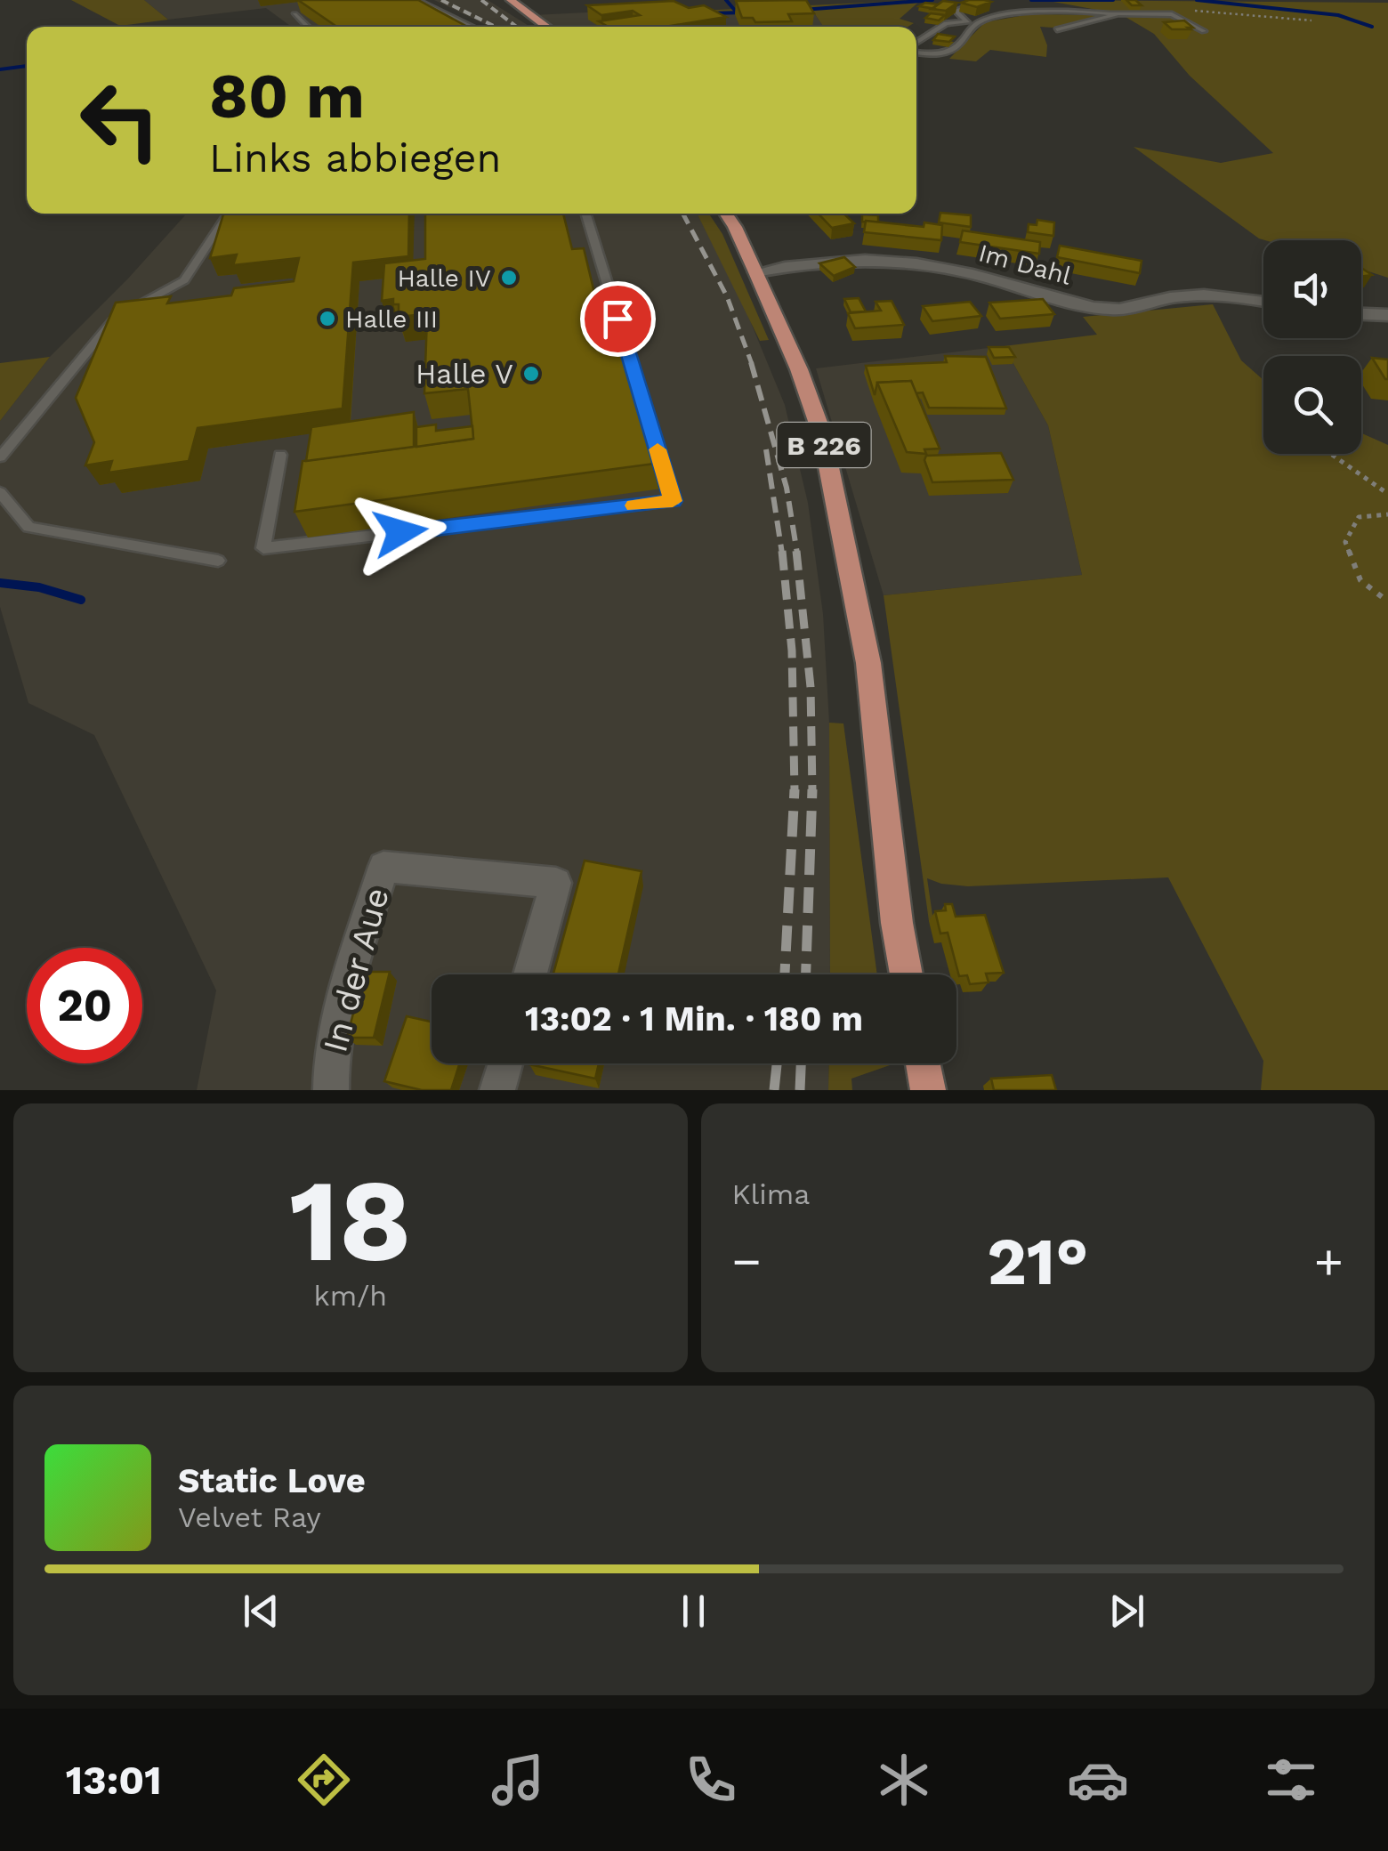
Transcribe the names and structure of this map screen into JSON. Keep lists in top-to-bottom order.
{
  "streets": {
    "main road": ["B 226"],
    "street": ["Im Dahl", "In der Aue"]
  },
  "crossings": [
    ["Im Dahl", "B 226"]
  ],
  "places": ["Halle IV", "Halle III", "Halle V"],
  "page": {
    "turn": ["80 m", "Links abbiegen"],
    "limit": "20",
    "trip": "13:02 · 1 Min. · 180 m",
    "tile": [
      ["18", "km/h"],
      "Klima"
    ],
    "heat": ["−", "21°", "+"],
    "song": ["Static Love", "Velvet Ray"],
    "tabs": "13:01"
  }
}
